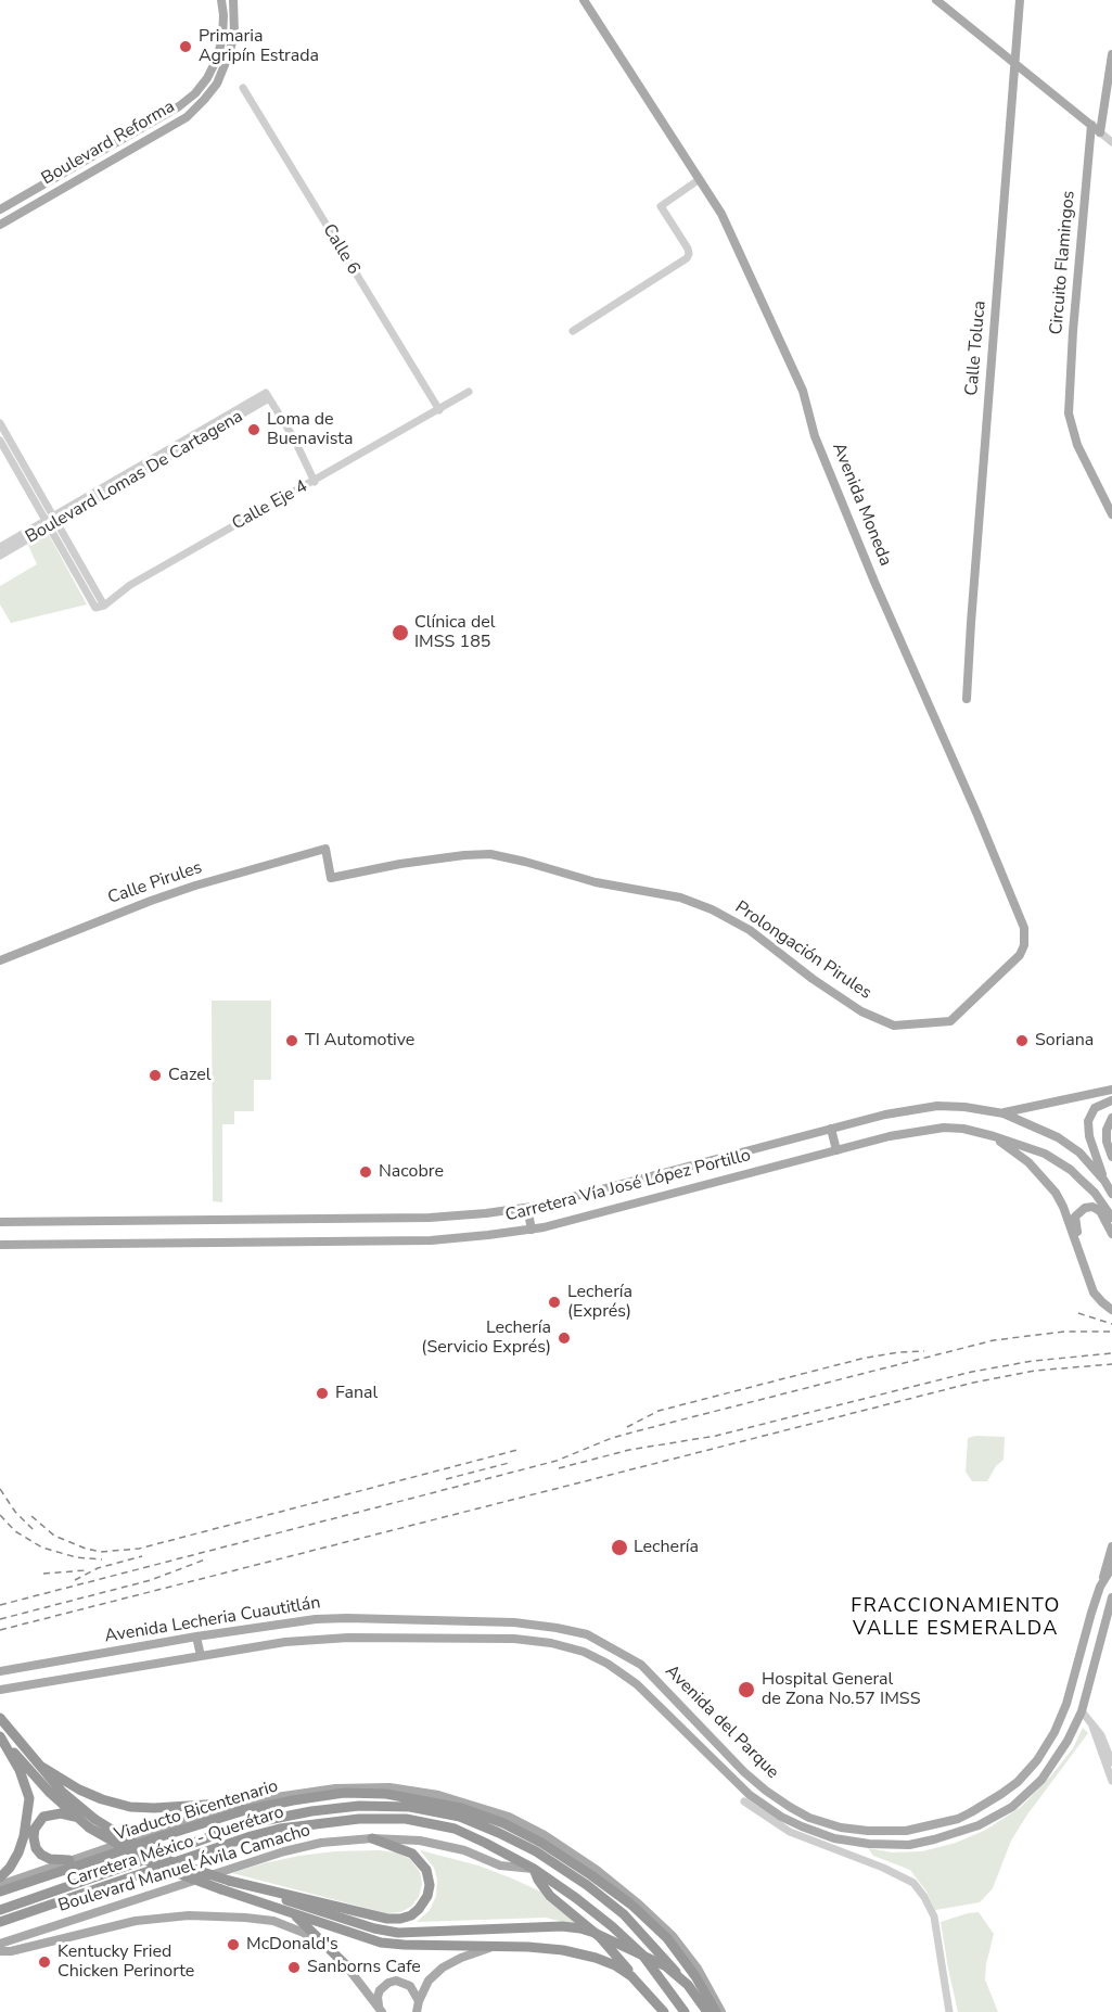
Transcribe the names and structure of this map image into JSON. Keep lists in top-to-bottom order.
{
  "streets": {
    "highway": ["Viaducto Bicentenario", "Carretera México - Querétaro"],
    "main road": [
      "Boulevard Reforma",
      "Circuito Flamingos",
      "Calle Toluca",
      "Avenida Moneda",
      "Calle Pirules",
      "Prolongación Pirules",
      "Carretera Vía José López Portillo",
      "Avenida Lecheria Cuautitlán",
      "Avenida del Parque",
      "Boulevard Manuel Ávila Camacho"
    ],
    "street": ["Calle 6", "Boulevard Lomas De Cartagena", "Calle Eje 4"]
  },
  "crossings": [
    ["Calle 6", "Calle Eje 4"],
    ["Boulevard Lomas De Cartagena", "Calle Eje 4"],
    ["Avenida Moneda", "Prolongación Pirules"],
    ["Calle Pirules", "Prolongación Pirules"],
    ["Avenida Lecheria Cuautitlán", "Avenida del Parque"],
    ["Carretera México - Querétaro", "Boulevard Manuel Ávila Camacho"]
  ],
  "districts": ["FRACCIONAMIENTO VALLE ESMERALDA"],
  "places": [
    "Primaria Agripín Estrada",
    "Loma de Buenavista",
    "Clínica del IMSS 185",
    "TI Automotive",
    "Soriana",
    "Cazel",
    "Nacobre",
    "Lechería (Exprés)",
    "Lechería (Servicio Exprés)",
    "Fanal",
    "Lechería",
    "Hospital General de Zona No.57 IMSS",
    "McDonald's",
    "Kentucky Fried Chicken Perinorte",
    "Sanborns Cafe"
  ]
}
